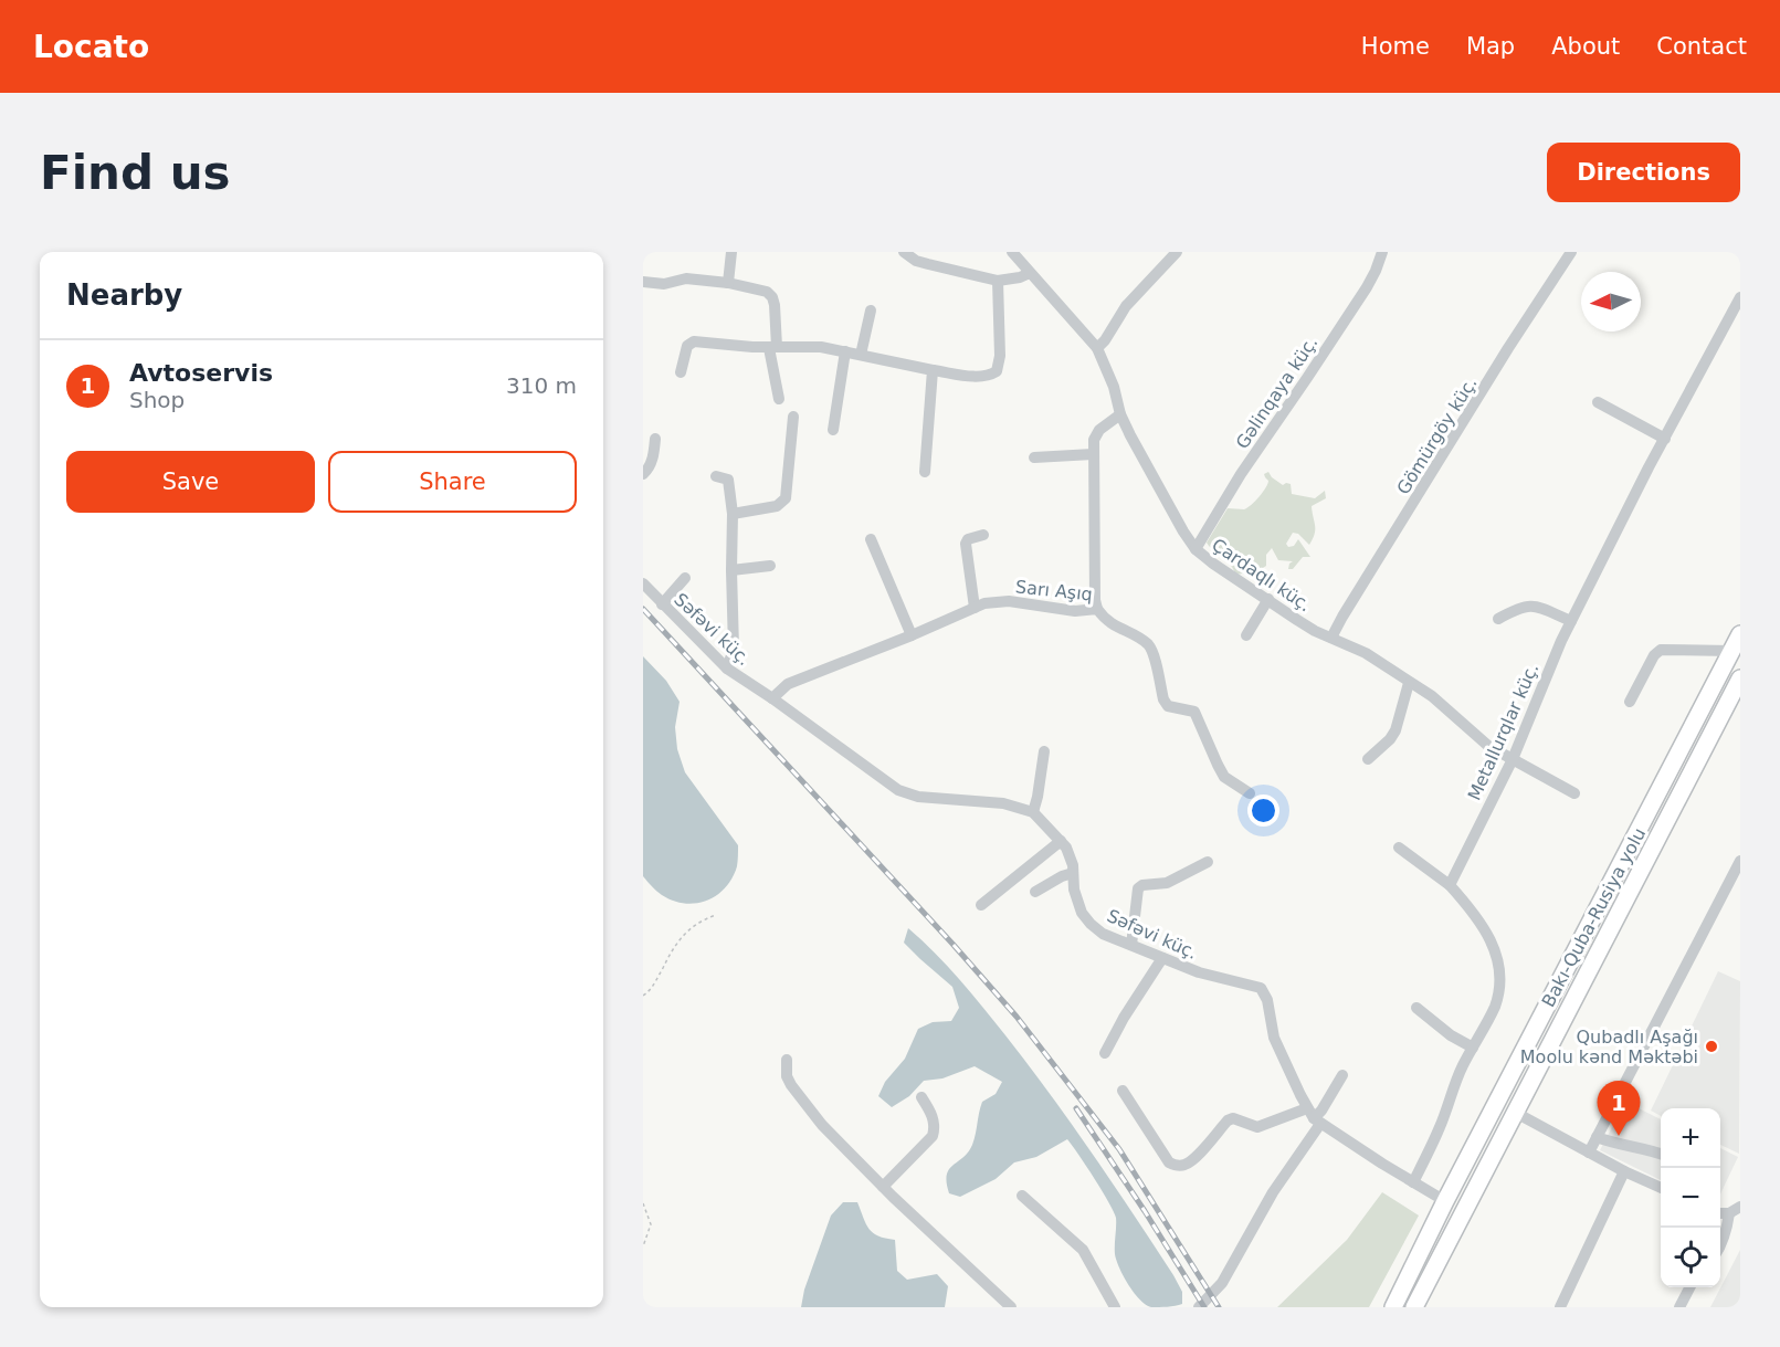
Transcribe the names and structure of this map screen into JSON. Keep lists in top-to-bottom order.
{
  "streets": {
    "highway": ["Bakı-Quba-Rusiya yolu"],
    "street": [
      "Gəlinqaya küç.",
      "Gömürgöy küç.",
      "Çardaqlı küç.",
      "Sarı Aşıq",
      "Səfəvi küç.",
      "Metallurqlar küç."
    ]
  },
  "crossings": [
    ["Gəlinqaya küç.", "Çardaqlı küç."],
    ["Gömürgöy küç.", "Çardaqlı küç."],
    ["Çardaqlı küç.", "Metallurqlar küç."],
    ["Sarı Aşıq", "Səfəvi küç."]
  ],
  "places": ["Qubadlı Aşağı Moolu kənd Məktəbi"],
  "north": "left",
  "page": {
    "header": "Locato",
    "nav": [
      "Home",
      "Map",
      "About",
      "Contact"
    ],
    "buttons": [
      "Directions",
      ["Save", "Share"]
    ],
    "title": "Find us",
    "heading": "Nearby",
    "list": [
      {
        "mark": "1",
        "name": "Avtoservis",
        "note": "Shop",
        "value": "310 m"
      }
    ],
    "pins": "1",
    "map_buttons": ["+", "−"]
  }
}
